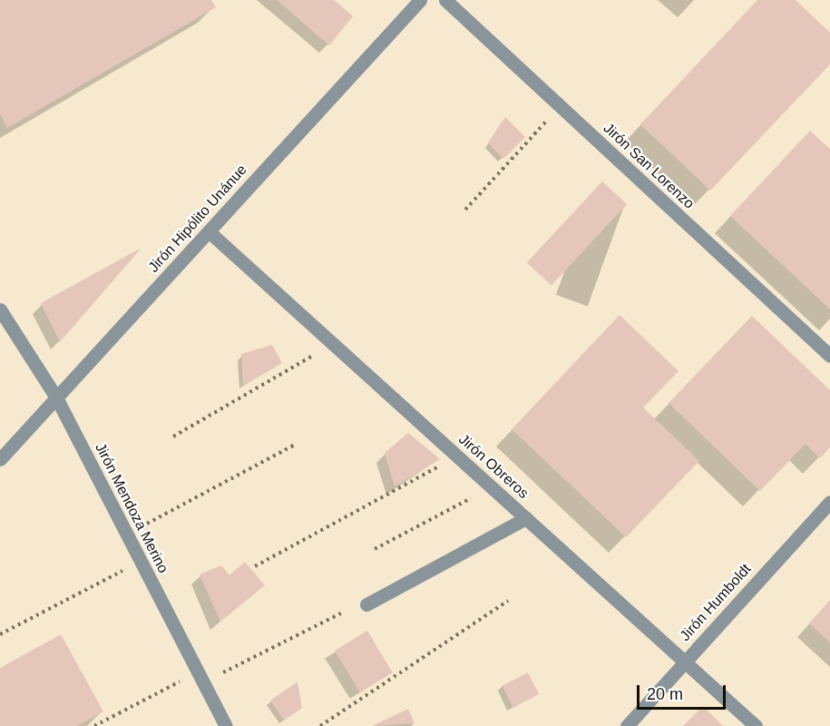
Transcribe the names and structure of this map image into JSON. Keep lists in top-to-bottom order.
{
  "streets": {
    "street": [
      "Jirón San Lorenzo",
      "Jirón Hipólito Unánue",
      "Jirón Obreros",
      "Jirón Mendoza Merino",
      "Jirón Humboldt"
    ]
  },
  "crossings": [
    ["Jirón Hipólito Unánue", "Jirón Obreros"],
    ["Jirón Hipólito Unánue", "Jirón Mendoza Merino"],
    ["Jirón Obreros", "Jirón Humboldt"]
  ],
  "scale_bar": "20 m"
}
